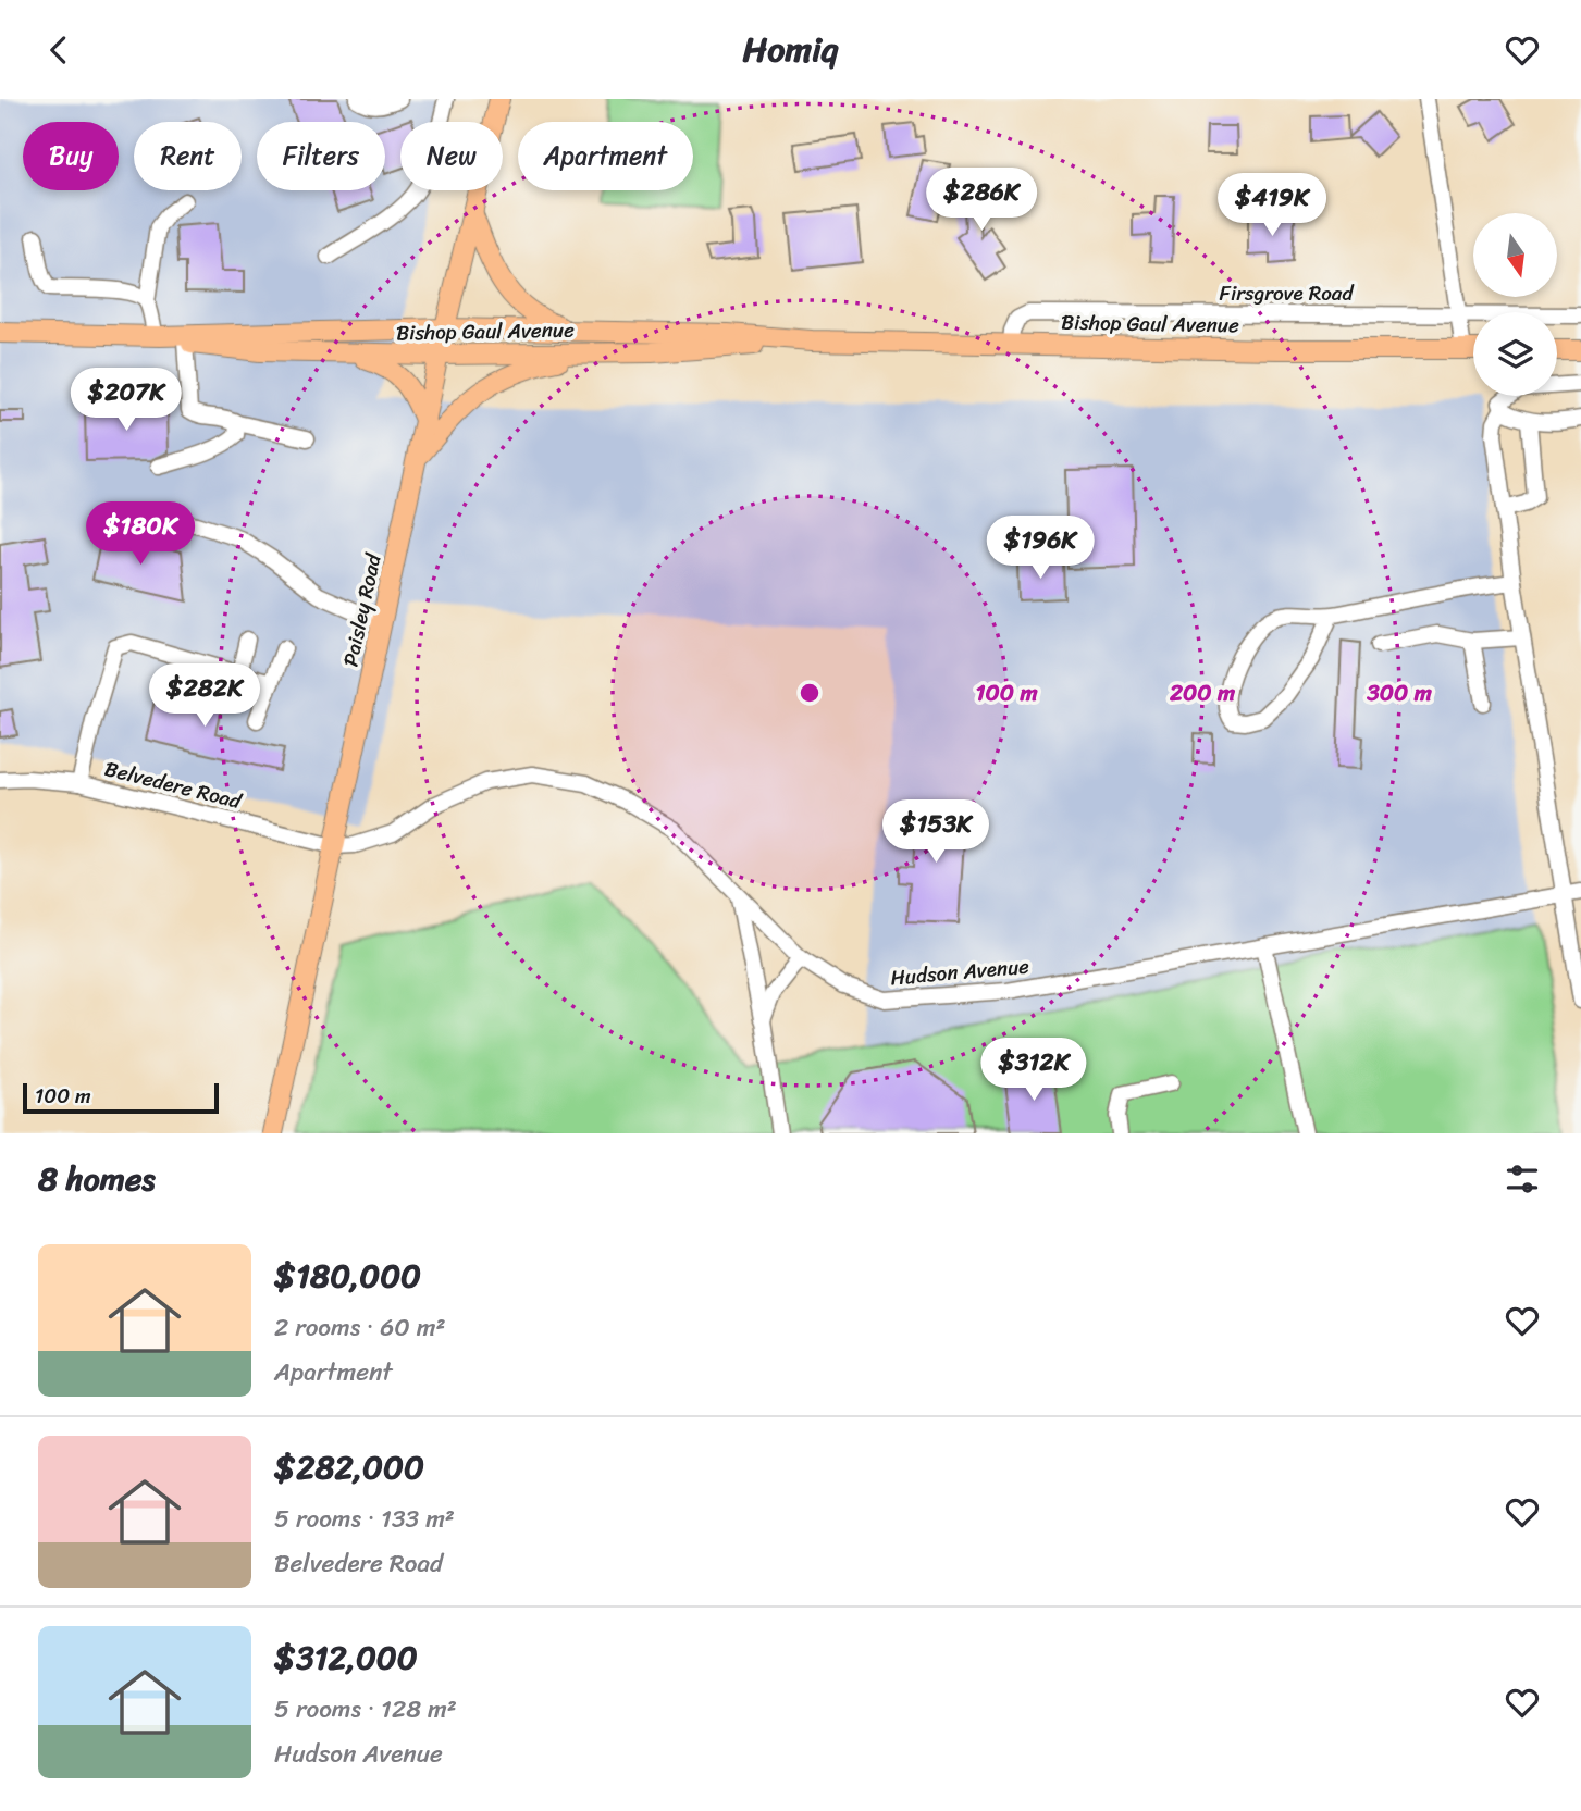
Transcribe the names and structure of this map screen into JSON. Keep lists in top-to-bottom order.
{
  "streets": {
    "main road": ["Bishop Gaul Avenue", "Paisley Road"],
    "street": ["Firsgrove Road", "Belvedere Road", "Hudson Avenue"]
  },
  "crossings": [
    ["Firsgrove Road", "Bishop Gaul Avenue"],
    ["Bishop Gaul Avenue", "Paisley Road"],
    ["Paisley Road", "Belvedere Road"],
    ["Paisley Road", "Hudson Avenue"],
    ["Belvedere Road", "Hudson Avenue"]
  ],
  "scale_bar": "100 m",
  "north": "bottom",
  "page": {
    "header": "Homiq",
    "chip": [
      "Buy",
      "Rent",
      "Filters",
      "New",
      "Apartment"
    ],
    "price": [
      "$286K",
      "$419K",
      "$207K",
      "$180K",
      "$196K",
      "$282K",
      "$153K",
      "$312K"
    ],
    "scale": "100 m",
    "heading": "8 homes",
    "list": [
      {
        "name": "$180,000",
        "note": "2 rooms · 60 m² · Apartment"
      },
      {
        "name": "$282,000",
        "note": "5 rooms · 133 m² · Belvedere Road"
      },
      {
        "name": "$312,000",
        "note": "5 rooms · 128 m² · Hudson Avenue"
      }
    ]
  },
  "rings": ["100 m", "200 m", "300 m"]
}
